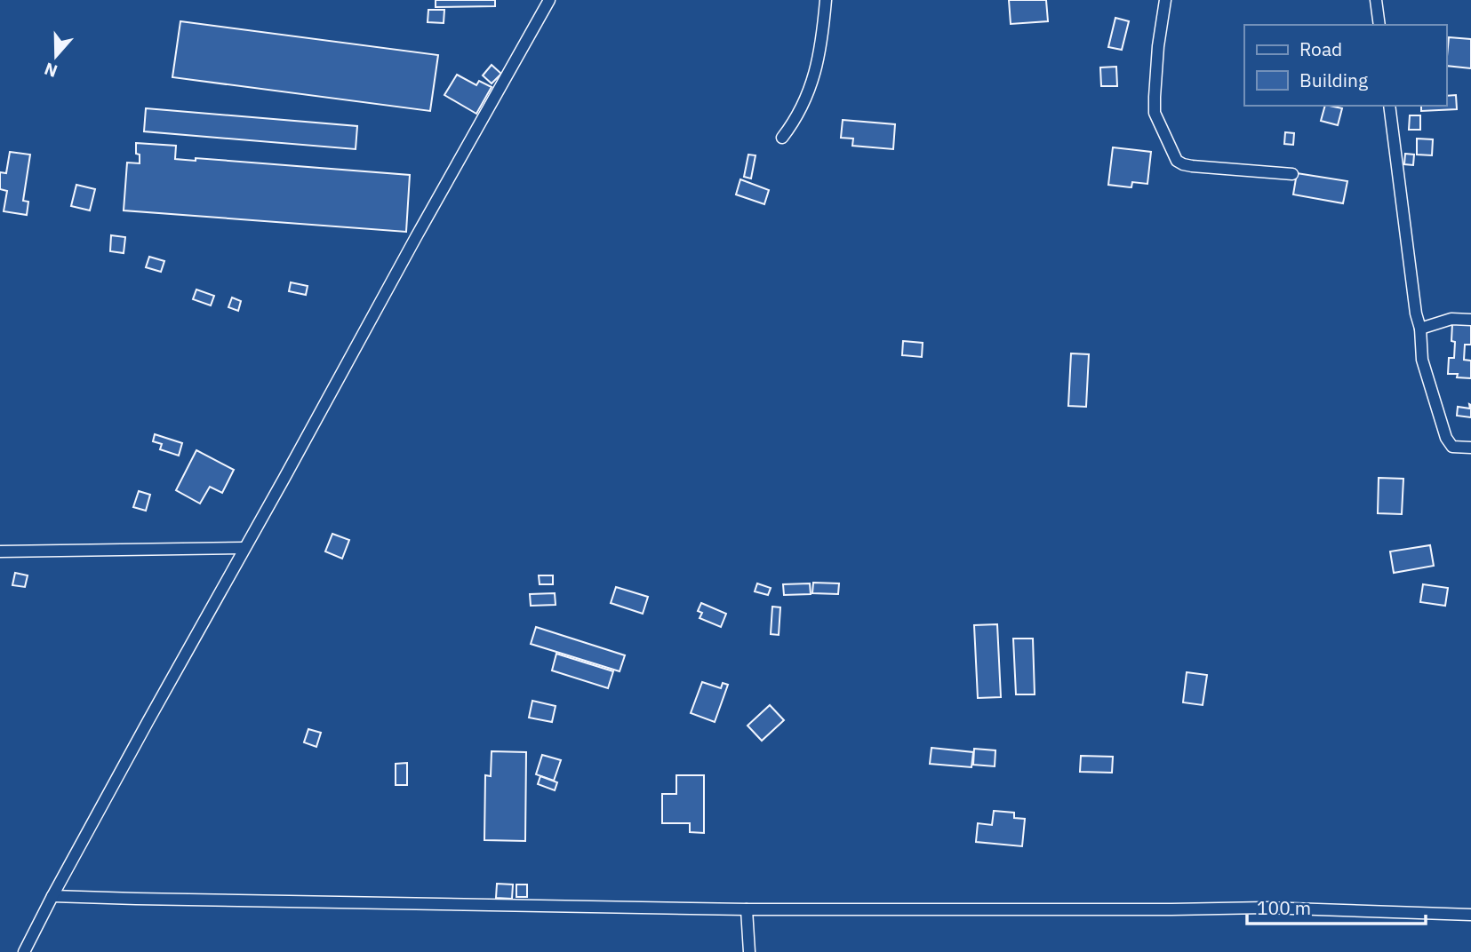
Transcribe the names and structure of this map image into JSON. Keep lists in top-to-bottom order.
{
  "legend": ["Road", "Building"],
  "scale_bar": "100 m",
  "north": "bottom"
}
